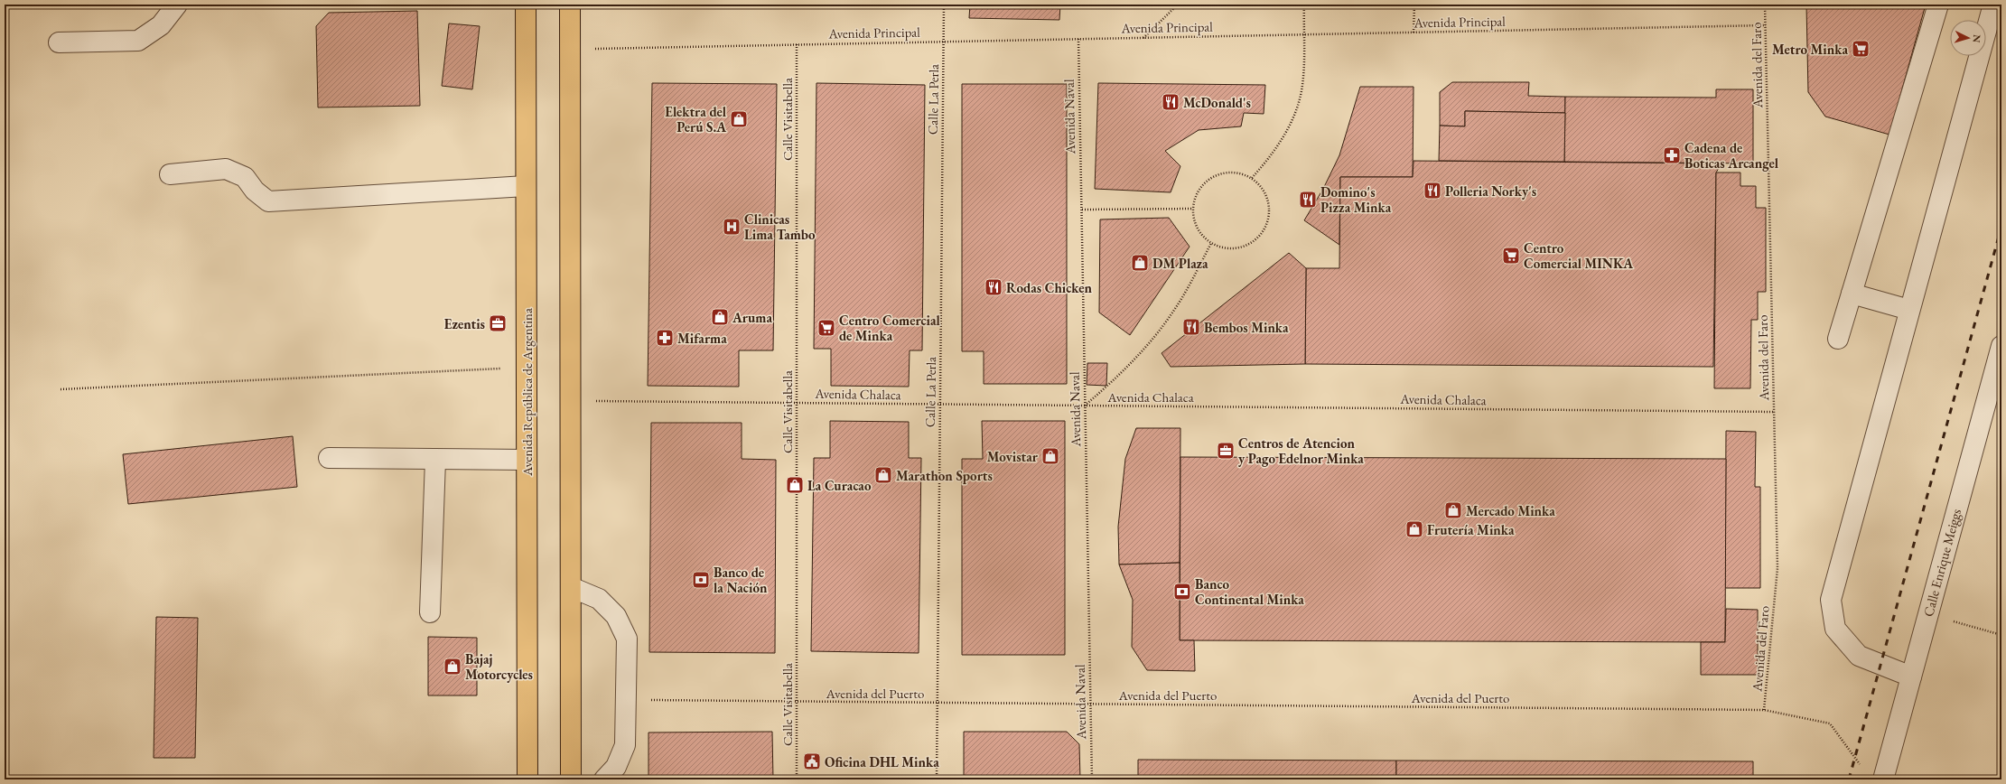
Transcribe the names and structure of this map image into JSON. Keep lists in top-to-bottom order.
{
  "streets": {
    "main road": ["Avenida República de Argentina"],
    "street": ["Calle Enrique Meiggs"],
    "path": [
      "Avenida Principal",
      "Avenida del Faro",
      "Calle La Perla",
      "Avenida Naval",
      "Calle Visitabella",
      "Avenida Chalaca",
      "Avenida del Puerto"
    ]
  },
  "crossings": [
    ["Avenida Principal", "Avenida del Faro"],
    ["Avenida Principal", "Calle La Perla"],
    ["Avenida Principal", "Avenida Naval"],
    ["Avenida Principal", "Calle Visitabella"],
    ["Avenida del Faro", "Avenida Chalaca"],
    ["Avenida del Faro", "Avenida del Puerto"],
    ["Calle La Perla", "Avenida Chalaca"],
    ["Calle La Perla", "Avenida del Puerto"],
    ["Avenida Naval", "Avenida Chalaca"],
    ["Avenida Naval", "Avenida del Puerto"],
    ["Calle Visitabella", "Avenida Chalaca"],
    ["Calle Visitabella", "Avenida del Puerto"]
  ],
  "places": {
    "supermarket": ["Metro Minka", "Centro Comercial MINKA", "Centro Comercial de Minka"],
    "restaurant": [
      "McDonald's",
      "Polleria Norky's",
      "Domino's Pizza Minka",
      "Rodas Chicken",
      "Bembos Minka"
    ],
    "shop": [
      "Elektra del Perú S.A",
      "DM Plaza",
      "Aruma",
      "Movistar",
      "Marathon Sports",
      "La Curacao",
      "Mercado Minka",
      "Frutería Minka",
      "Bajaj Motorcycles"
    ],
    "pharmacy": ["Cadena de Boticas Arcangel", "Mifarma"],
    "hospital": ["Clinicas Lima Tambo"],
    "office": ["Ezentis", "Centros de Atencion y Pago Edelnor Minka"],
    "bank": ["Banco de la Nación", "Banco Continental Minka"],
    "public building": ["Oficina DHL Minka"]
  },
  "north": "right"
}
